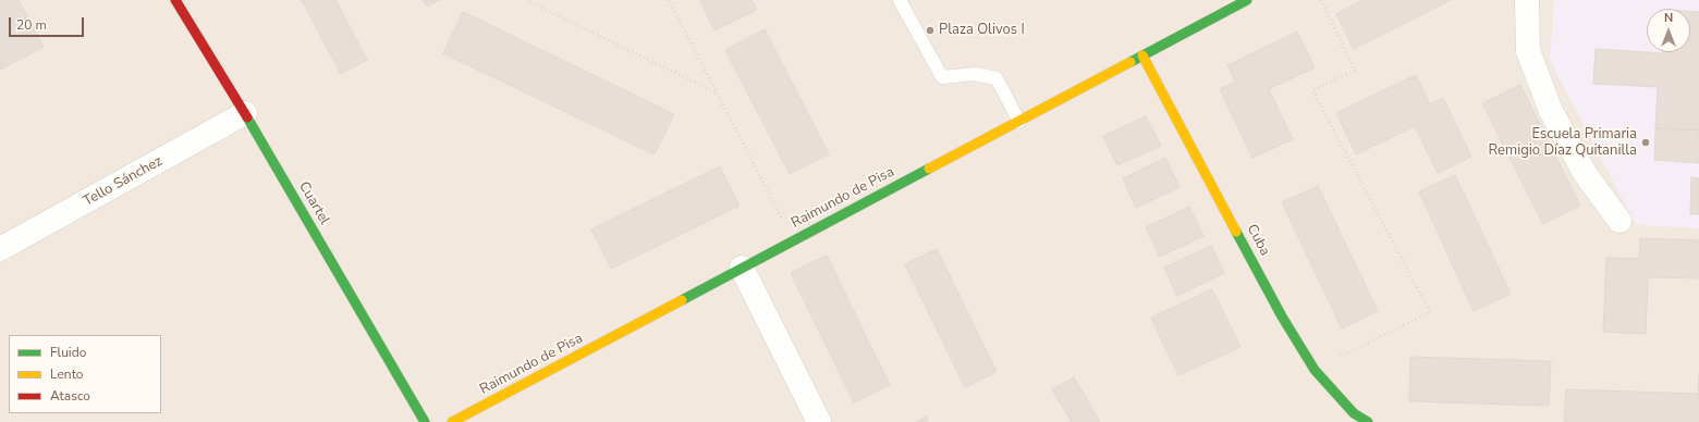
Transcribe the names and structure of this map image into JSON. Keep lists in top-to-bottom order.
{
  "streets": {
    "street": [
      "Tello Sánchez",
      "Raimundo de Pisa",
      "Cuartel",
      "Cuba"
    ]
  },
  "crossings": [
    ["Tello Sánchez", "Cuartel"],
    ["Raimundo de Pisa", "Cuba"]
  ],
  "places": ["Plaza Olivos I", "Escuela Primaria Remigio Díaz Quitanilla"],
  "legend": ["Fluido", "Lento", "Atasco"],
  "scale_bar": "20 m",
  "north": "top"
}
